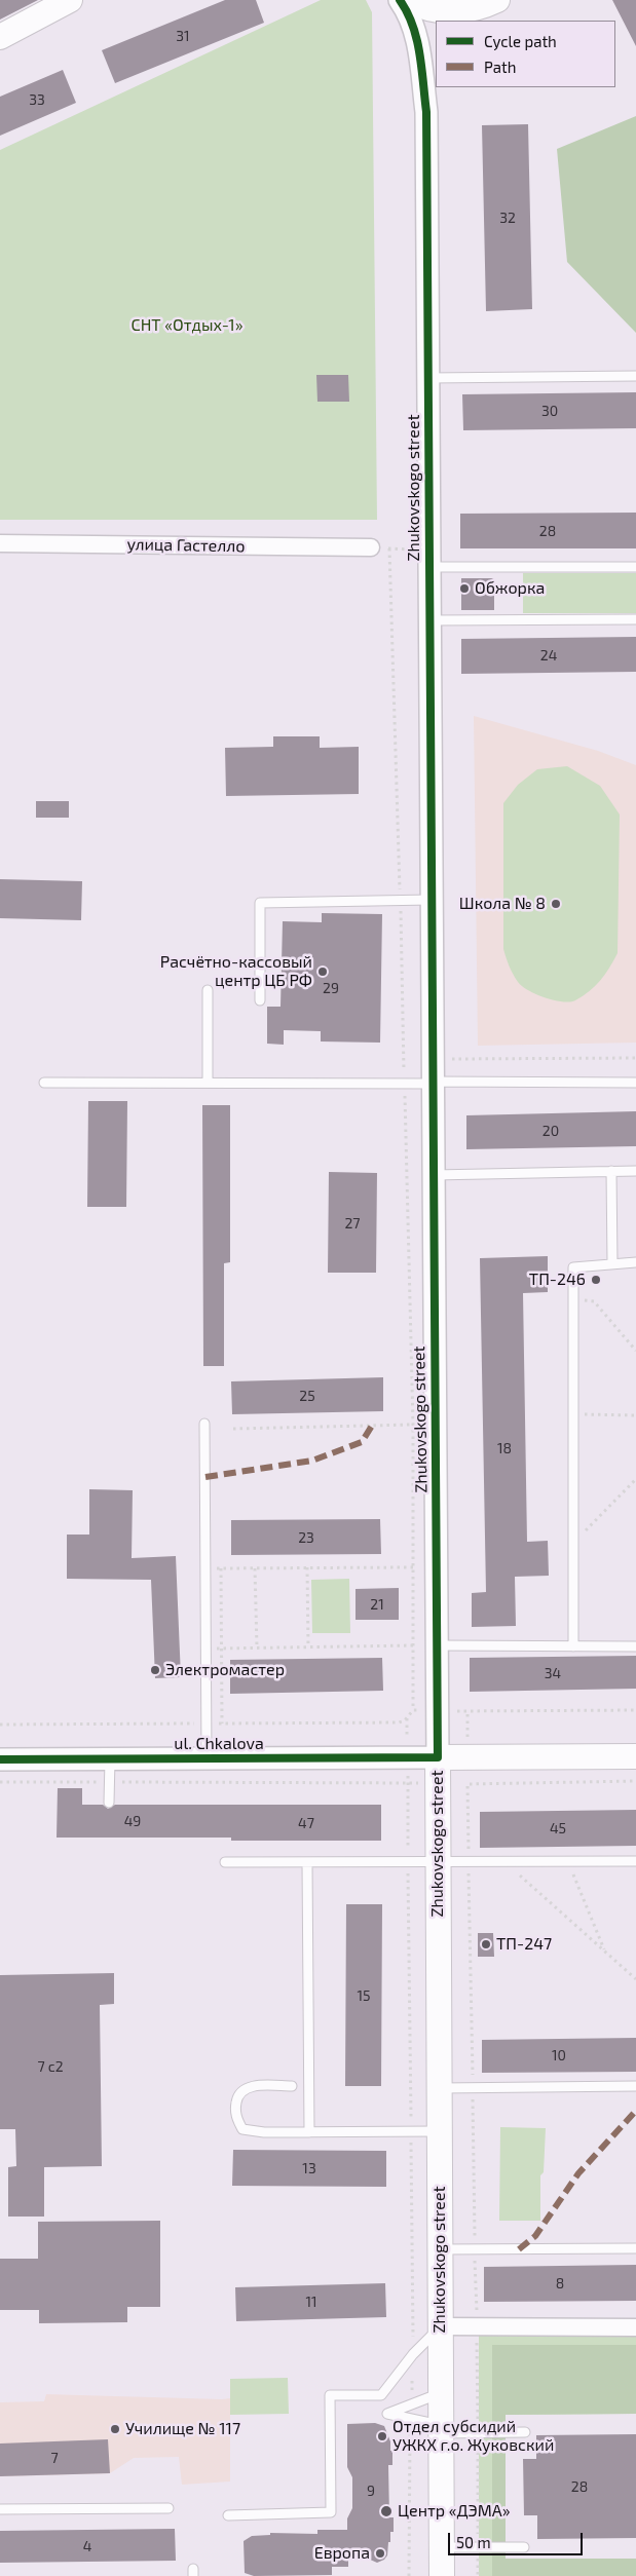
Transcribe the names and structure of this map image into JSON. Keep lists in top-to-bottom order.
{
  "streets": {
    "main road": ["Zhukovskogo street", "ul. Chkalova"],
    "street": ["улица Гастелло"]
  },
  "crossings": [
    ["Zhukovskogo street", "ul. Chkalova"]
  ],
  "parks": ["СНТ «Отдых-1»"],
  "places": [
    "Обжорка",
    "Школа № 8",
    "Расчётно-кассовый центр ЦБ РФ",
    "ТП-246",
    "Электромастер",
    "ТП-247",
    "Училище № 117",
    "Отдел субсидий УЖКХ г.о. Жуковский",
    "Центр «ДЭМА»",
    "Европа"
  ],
  "house_numbers": [
    "31",
    "33",
    "32",
    "30",
    "28",
    "24",
    "29",
    "20",
    "27",
    "25",
    "18",
    "23",
    "21",
    "34",
    "49",
    "47",
    "45",
    "15",
    "10",
    "7 с2",
    "13",
    "8",
    "11",
    "7",
    "28",
    "9",
    "4"
  ],
  "legend": ["Cycle path", "Path"],
  "scale_bar": "50 m"
}
